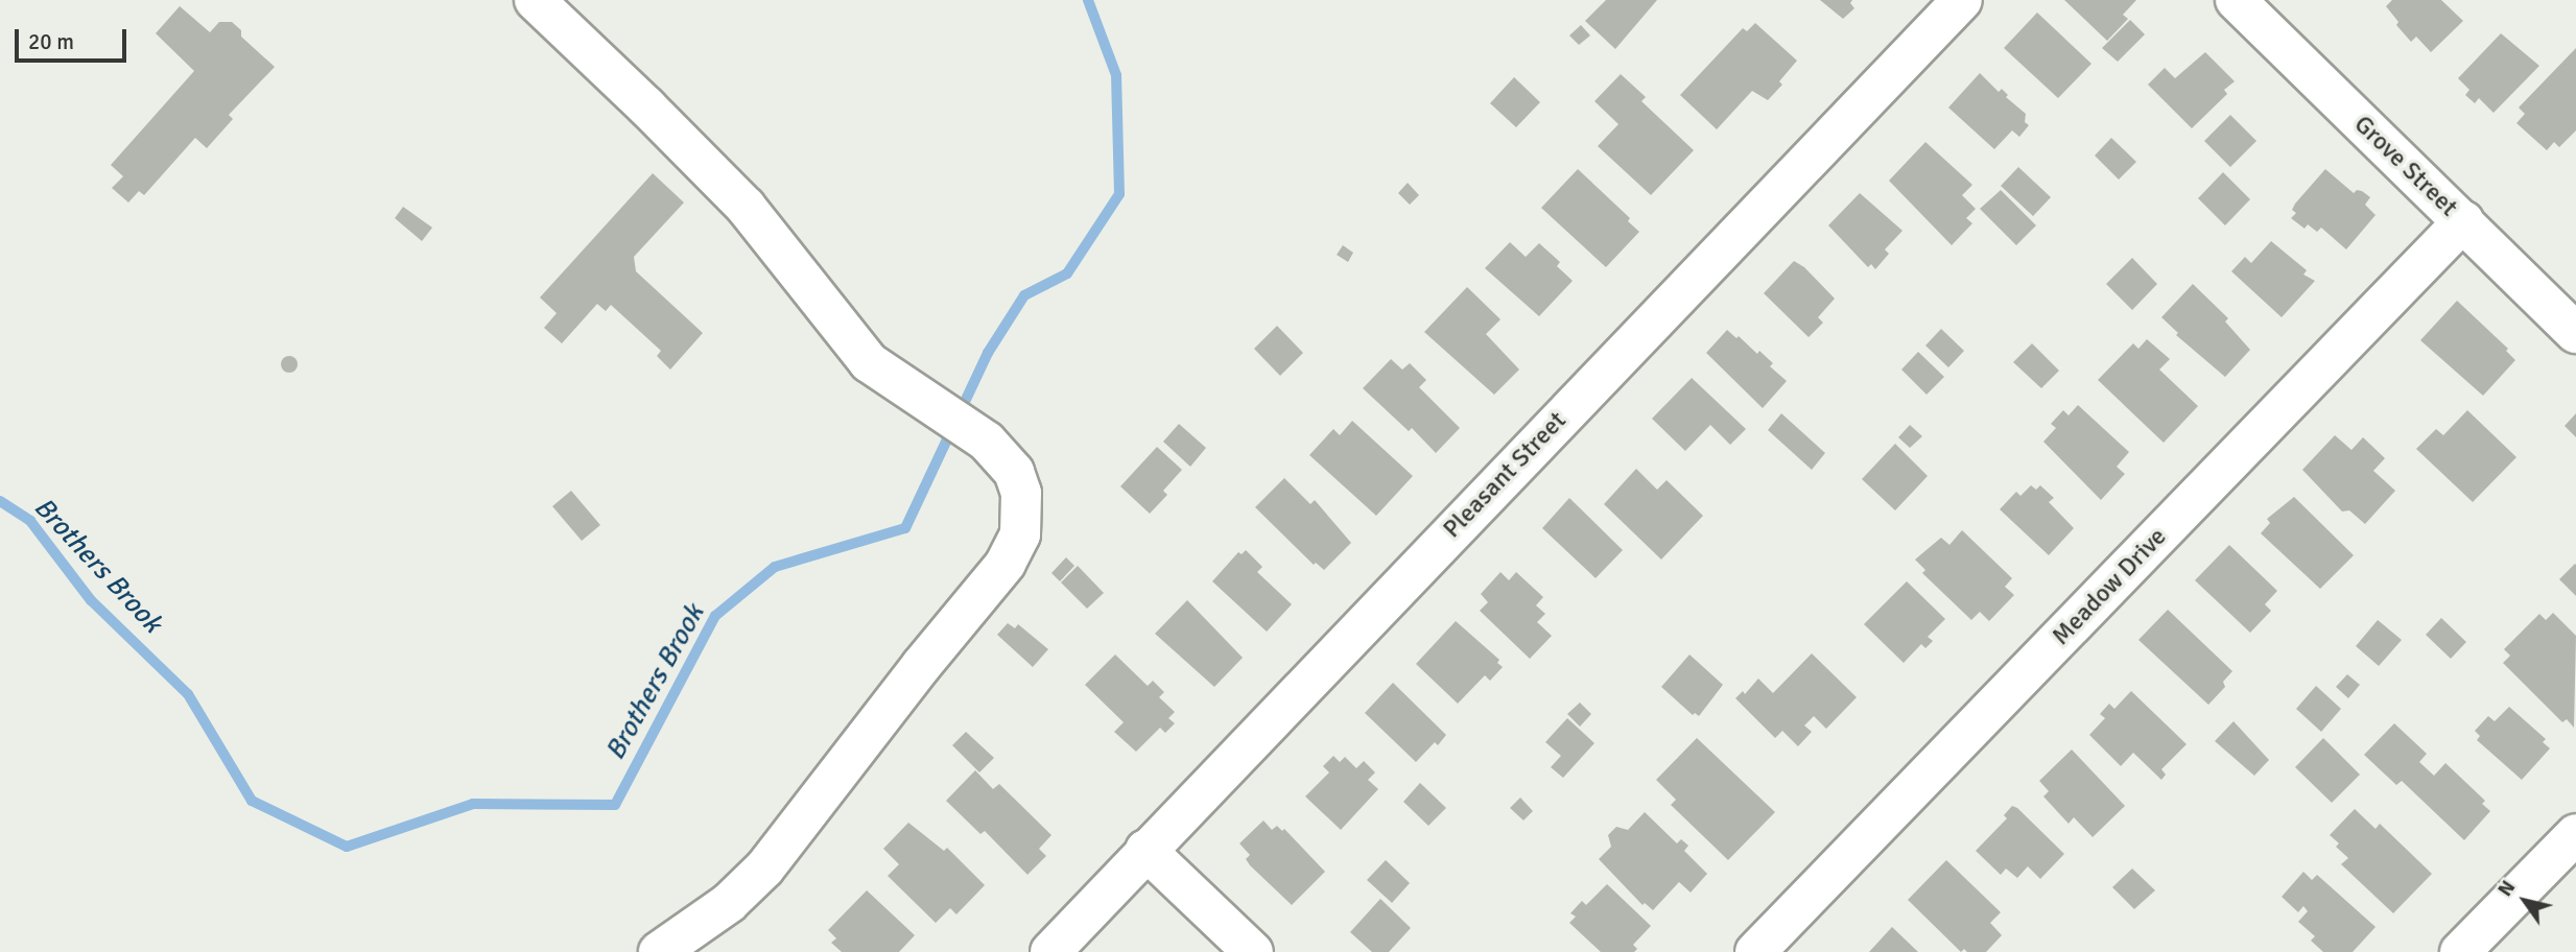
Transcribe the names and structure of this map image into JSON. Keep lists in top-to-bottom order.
{
  "streets": {
    "street": ["Grove Street", "Pleasant Street", "Meadow Drive"]
  },
  "crossings": [
    ["Grove Street", "Meadow Drive"]
  ],
  "water": ["Brothers Brook"],
  "scale_bar": "20 m",
  "north": "top left"
}
